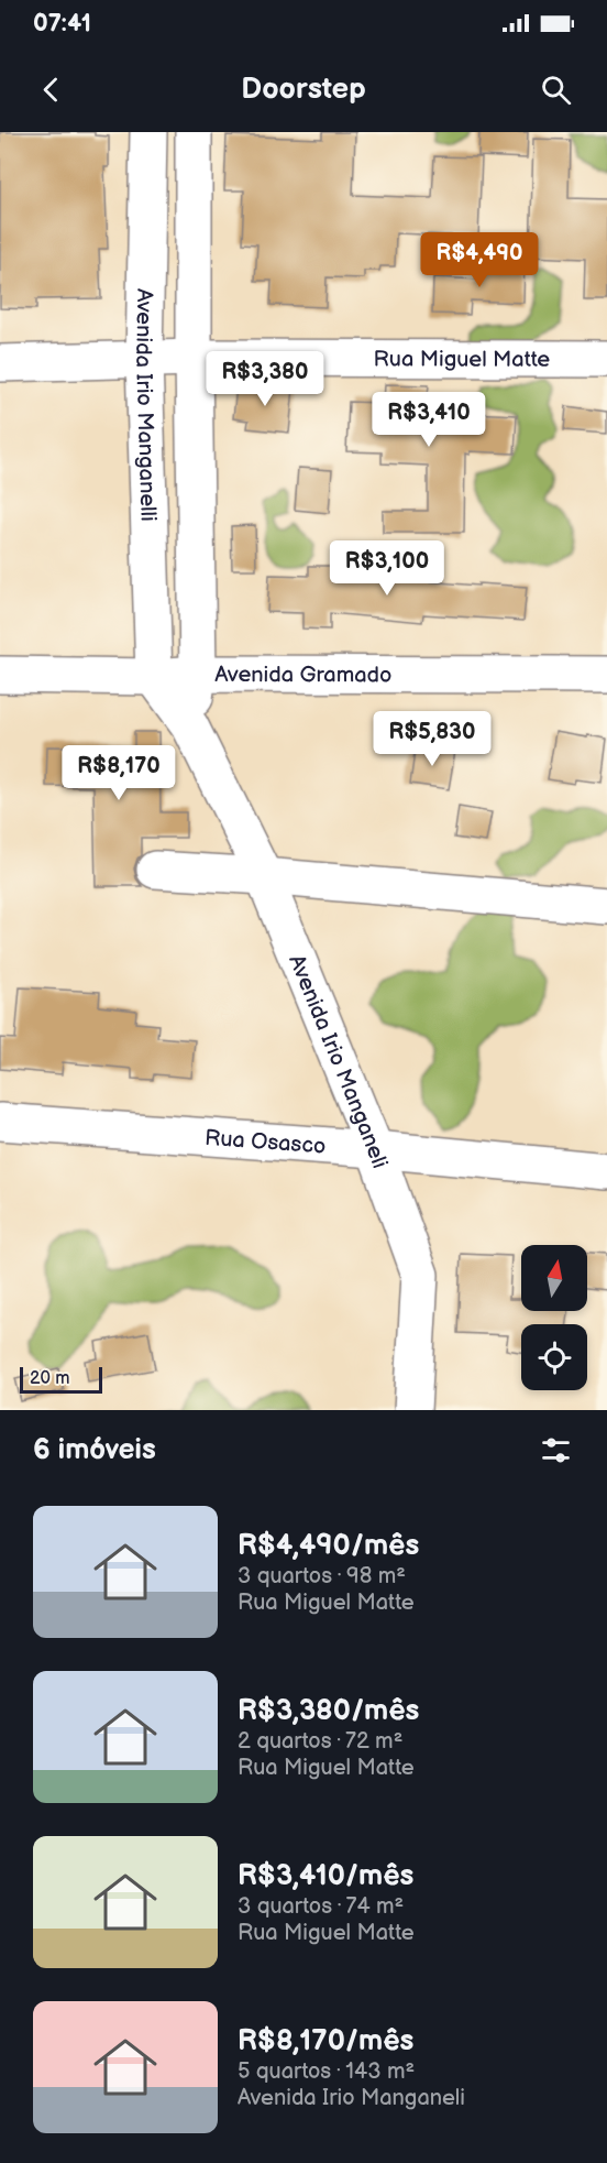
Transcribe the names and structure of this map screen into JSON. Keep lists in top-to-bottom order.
{
  "streets": {
    "street": [
      "Rua Miguel Matte",
      "Avenida Irio Manganelli",
      "Avenida Gramado",
      "Avenida Irio Manganeli",
      "Rua Osasco"
    ]
  },
  "crossings": [
    ["Rua Miguel Matte", "Avenida Irio Manganelli"],
    ["Avenida Irio Manganelli", "Avenida Gramado"],
    ["Avenida Irio Manganelli", "Avenida Irio Manganeli"],
    ["Avenida Gramado", "Avenida Irio Manganeli"],
    ["Avenida Irio Manganeli", "Rua Osasco"]
  ],
  "scale_bar": "20 m",
  "north": "top",
  "page": {
    "status": "07:41",
    "header": "Doorstep",
    "price": [
      "R$4,490",
      "R$3,380",
      "R$3,410",
      "R$3,100",
      "R$5,830",
      "R$8,170"
    ],
    "scale": "20 m",
    "heading": "6 imóveis",
    "list": [
      {
        "name": "R$4,490/mês",
        "note": "3 quartos · 98 m² · Rua Miguel Matte"
      },
      {
        "name": "R$3,380/mês",
        "note": "2 quartos · 72 m² · Rua Miguel Matte"
      },
      {
        "name": "R$3,410/mês",
        "note": "3 quartos · 74 m² · Rua Miguel Matte"
      },
      {
        "name": "R$8,170/mês",
        "note": "5 quartos · 143 m² · Avenida Irio Manganeli"
      }
    ]
  }
}
